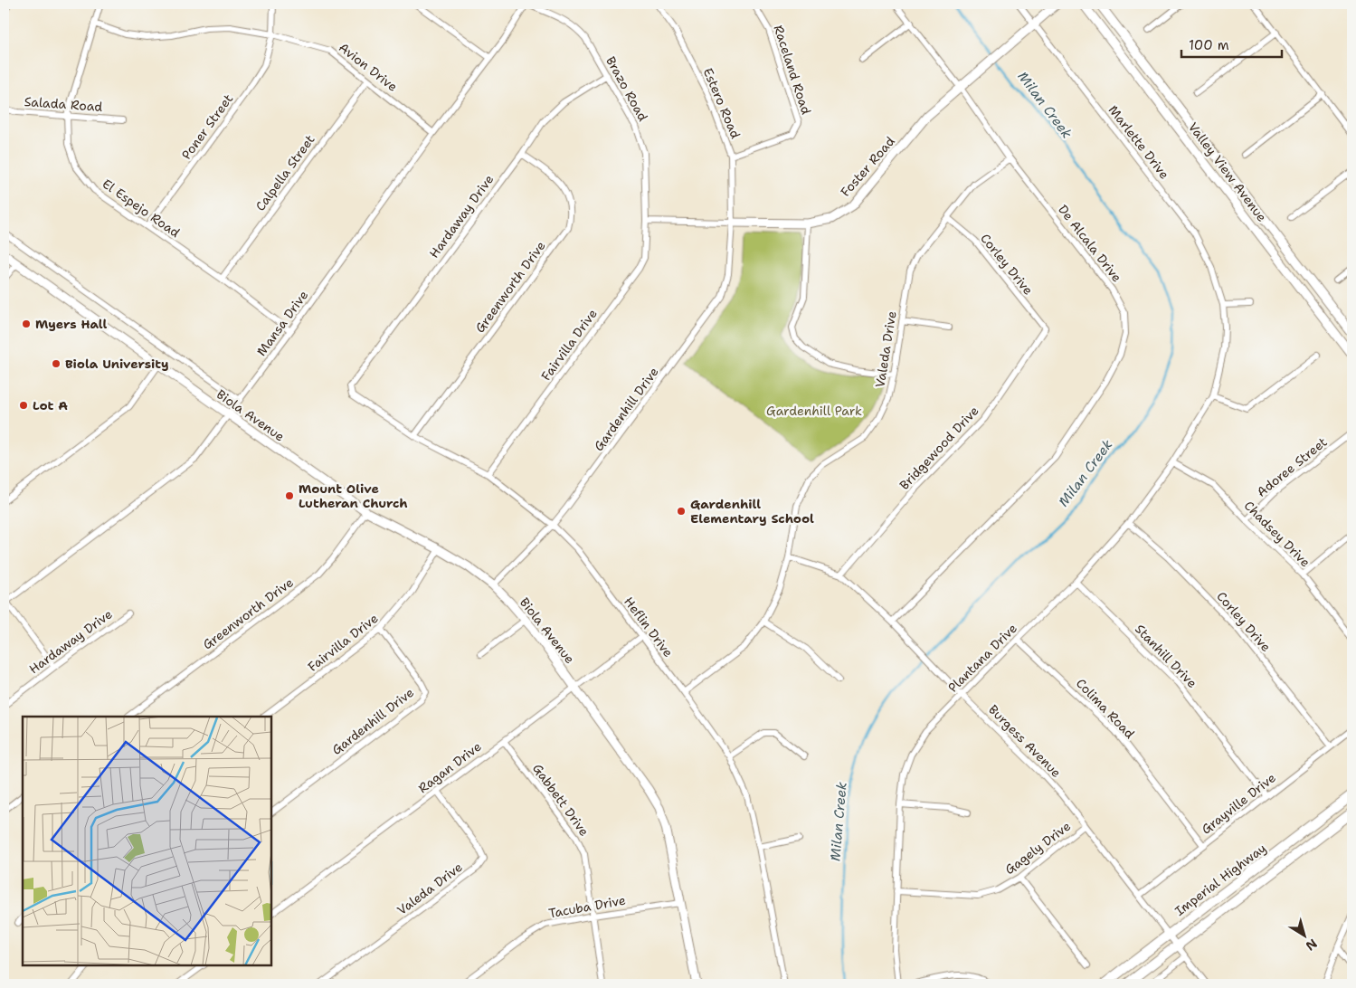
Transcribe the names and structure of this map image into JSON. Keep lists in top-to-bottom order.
{
  "streets": {
    "main road": ["Imperial Highway"],
    "street": [
      "Avion Drive",
      "Raceland Road",
      "Brazo Road",
      "Estero Road",
      "Salada Road",
      "Poner Street",
      "Marlette Drive",
      "Foster Road",
      "Valley View Avenue",
      "Calpella Street",
      "El Espejo Road",
      "Hardaway Drive",
      "De Alcala Drive",
      "Corley Drive",
      "Greenworth Drive",
      "Mansa Drive",
      "Fairvilla Drive",
      "Valeda Drive",
      "Gardenhill Drive",
      "Biola Avenue",
      "Bridgewood Drive",
      "Adoree Street",
      "Chadsey Drive",
      "Heflin Drive",
      "Stanhill Drive",
      "Plantana Drive",
      "Colima Road",
      "Burgess Avenue",
      "Ragan Drive",
      "Gabbett Drive",
      "Grayville Drive",
      "Gagely Drive",
      "Tacuba Drive"
    ]
  },
  "crossings": [
    ["Avion Drive", "Poner Street"],
    ["Avion Drive", "Calpella Street"],
    ["Avion Drive", "El Espejo Road"],
    ["Avion Drive", "Mansa Drive"],
    ["Raceland Road", "Estero Road"],
    ["Brazo Road", "Foster Road"],
    ["Brazo Road", "Hardaway Drive"],
    ["Brazo Road", "Mansa Drive"],
    ["Brazo Road", "Fairvilla Drive"],
    ["Estero Road", "Foster Road"],
    ["Estero Road", "Gardenhill Drive"],
    ["Salada Road", "El Espejo Road"],
    ["Poner Street", "El Espejo Road"],
    ["Marlette Drive", "Foster Road"],
    ["Marlette Drive", "Plantana Drive"],
    ["Foster Road", "De Alcala Drive"],
    ["Foster Road", "Fairvilla Drive"],
    ["Foster Road", "Gardenhill Drive"],
    ["Calpella Street", "El Espejo Road"],
    ["El Espejo Road", "Mansa Drive"],
    ["Hardaway Drive", "Greenworth Drive"],
    ["Hardaway Drive", "Heflin Drive"],
    ["De Alcala Drive", "Valeda Drive"],
    ["De Alcala Drive", "Burgess Avenue"],
    ["Corley Drive", "Valeda Drive"],
    ["Corley Drive", "Bridgewood Drive"],
    ["Corley Drive", "Plantana Drive"],
    ["Corley Drive", "Grayville Drive"],
    ["Greenworth Drive", "Biola Avenue"],
    ["Greenworth Drive", "Heflin Drive"],
    ["Mansa Drive", "Biola Avenue"],
    ["Fairvilla Drive", "Gardenhill Drive"],
    ["Fairvilla Drive", "Biola Avenue"],
    ["Fairvilla Drive", "Heflin Drive"],
    ["Valeda Drive", "Heflin Drive"],
    ["Valeda Drive", "Burgess Avenue"],
    ["Valeda Drive", "Ragan Drive"],
    ["Gardenhill Drive", "Biola Avenue"],
    ["Gardenhill Drive", "Heflin Drive"],
    ["Biola Avenue", "Ragan Drive"],
    ["Biola Avenue", "Tacuba Drive"],
    ["Bridgewood Drive", "Burgess Avenue"],
    ["Adoree Street", "Chadsey Drive"],
    ["Chadsey Drive", "Plantana Drive"],
    ["Heflin Drive", "Ragan Drive"],
    ["Stanhill Drive", "Plantana Drive"],
    ["Stanhill Drive", "Grayville Drive"],
    ["Plantana Drive", "Colima Road"],
    ["Plantana Drive", "Burgess Avenue"],
    ["Plantana Drive", "Gagely Drive"],
    ["Colima Road", "Grayville Drive"],
    ["Burgess Avenue", "Grayville Drive"],
    ["Burgess Avenue", "Gagely Drive"],
    ["Burgess Avenue", "Imperial Highway"],
    ["Ragan Drive", "Gabbett Drive"],
    ["Gabbett Drive", "Tacuba Drive"]
  ],
  "water": ["Milan Creek"],
  "parks": ["Gardenhill Park"],
  "places": [
    "Myers Hall",
    "Biola University",
    "Lot A",
    "Mount Olive Lutheran Church",
    "Gardenhill Elementary School"
  ],
  "scale_bar": "100 m",
  "north": "bottom right"
}
